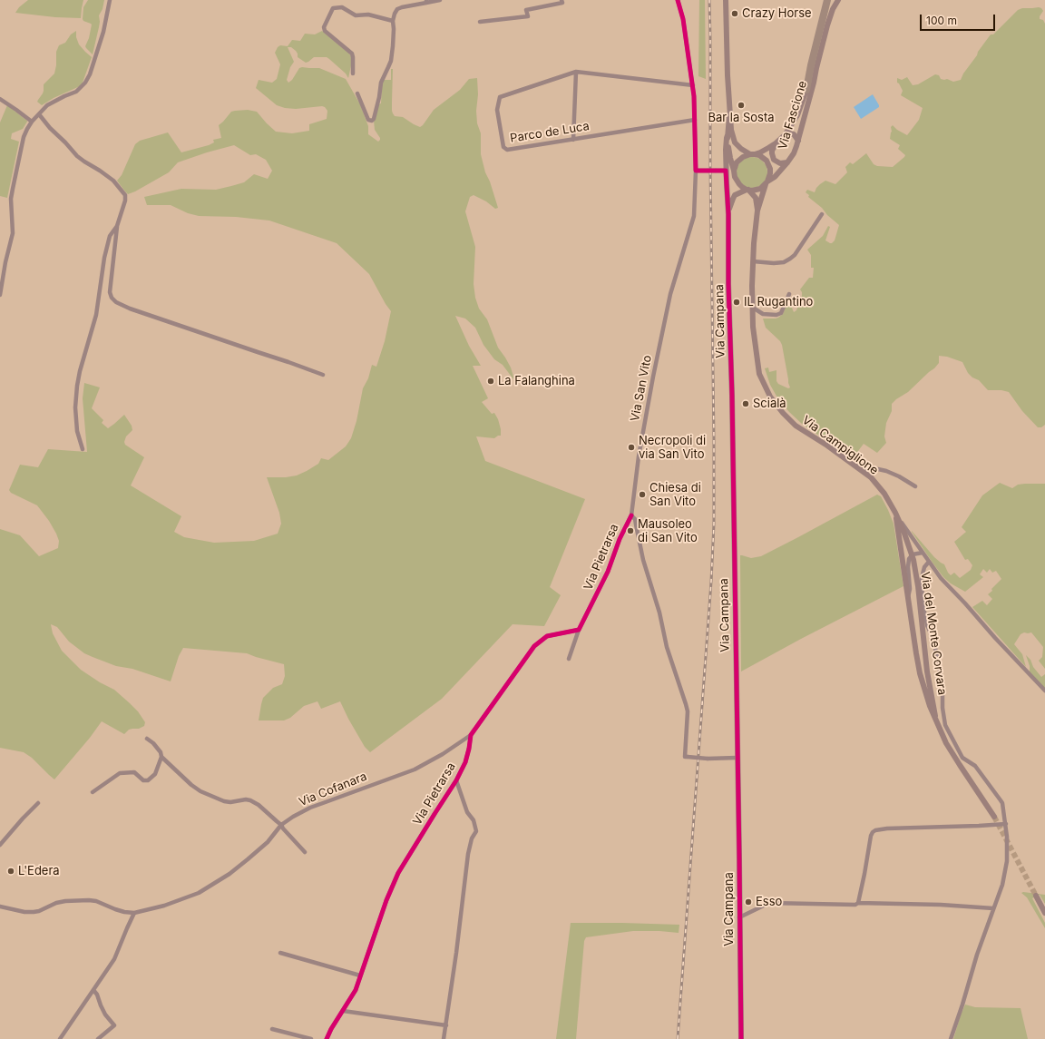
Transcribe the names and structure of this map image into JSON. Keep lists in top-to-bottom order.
{
  "streets": {
    "main road": [
      "Via Fascione",
      "Via Campana",
      "Via Campiglione",
      "Via del Monte Corvara"
    ],
    "street": [
      "Parco de Luca",
      "Via San Vito",
      "Via Pietrarsa",
      "Via Cofanara"
    ]
  },
  "crossings": [
    ["Via Fascione", "Via Campana"],
    ["Via Fascione", "Via Campiglione"],
    ["Parco de Luca", "Via San Vito"],
    ["Via Campana", "Via San Vito"],
    ["Via Campana", "Via Campiglione"],
    ["Via San Vito", "Via Pietrarsa"],
    ["Via Campiglione", "Via del Monte Corvara"],
    ["Via Pietrarsa", "Via Cofanara"]
  ],
  "places": [
    "Crazy Horse",
    "Bar la Sosta",
    "IL Rugantino",
    "La Falanghina",
    "Scialà",
    "Necropoli di via San Vito",
    "Chiesa di San Vito",
    "Mausoleo di San Vito",
    "L'Edera",
    "Esso"
  ],
  "scale_bar": "100 m"
}
